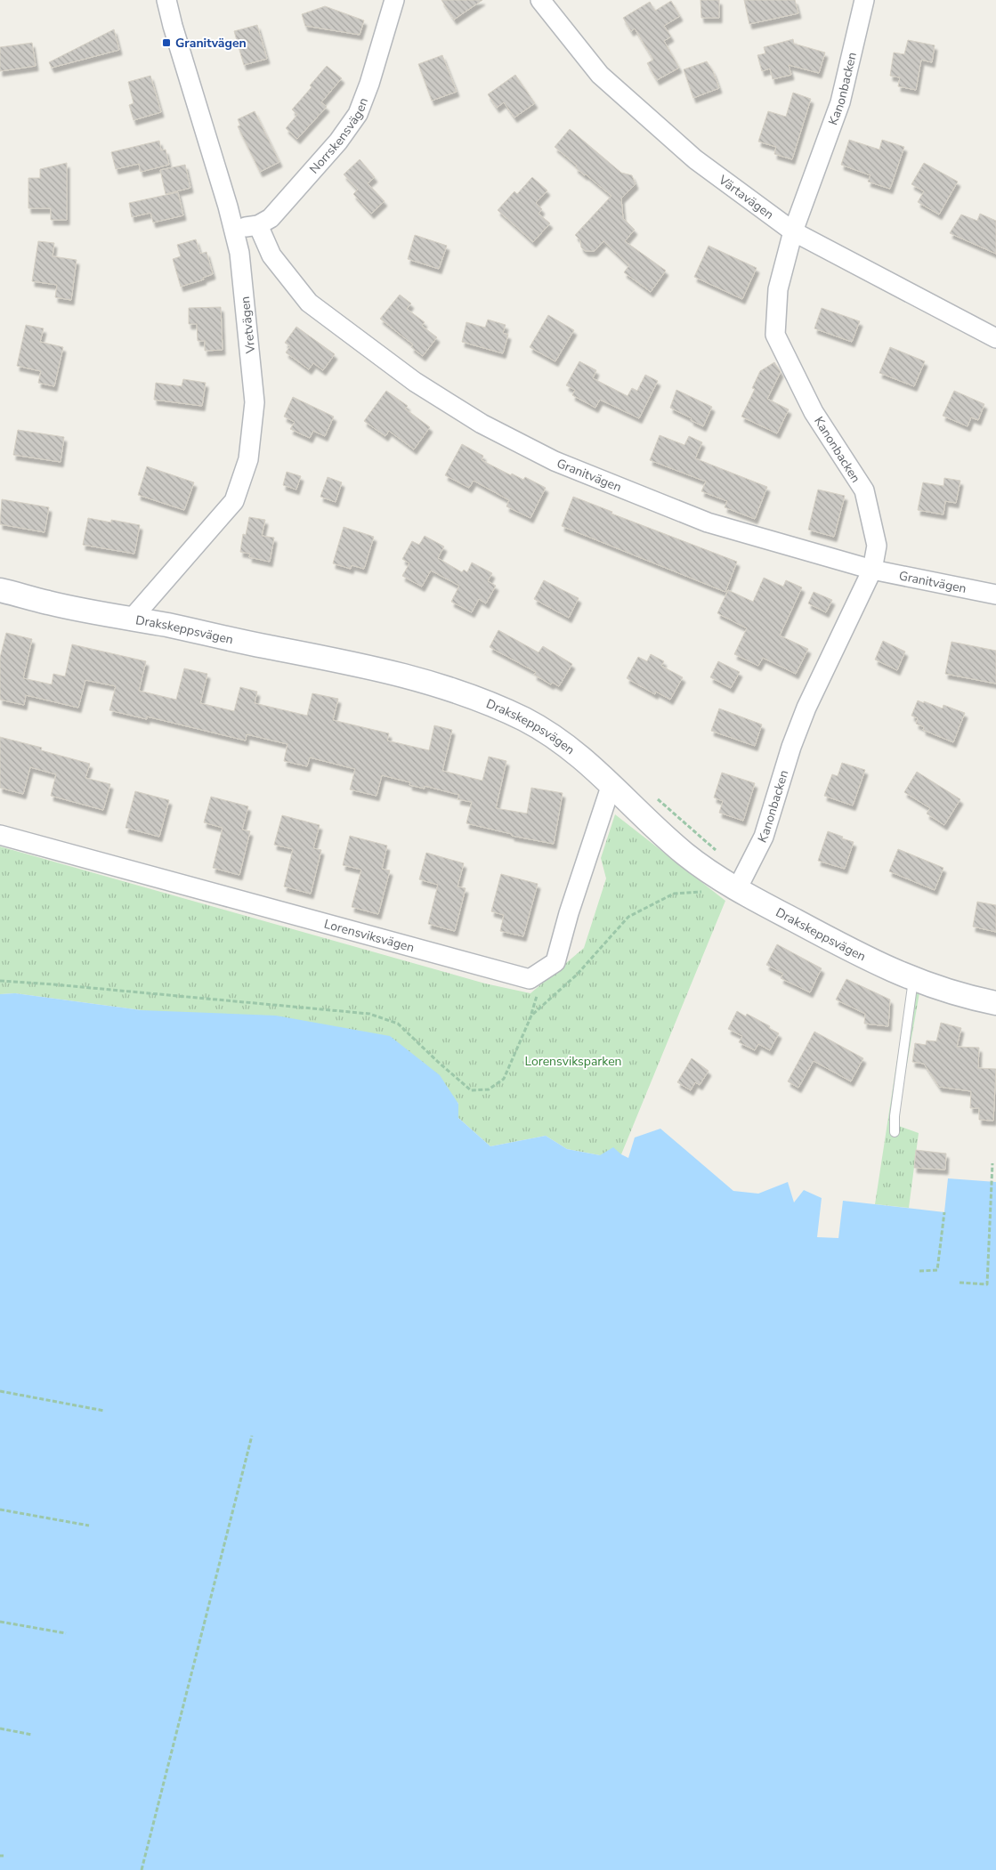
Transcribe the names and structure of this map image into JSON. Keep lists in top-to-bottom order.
{
  "streets": {
    "street": [
      "Kanonbacken",
      "Norrskensvägen",
      "Värtavägen",
      "Vretvägen",
      "Granitvägen",
      "Drakskeppsvägen",
      "Lorensviksvägen"
    ]
  },
  "crossings": [
    ["Kanonbacken", "Värtavägen"],
    ["Kanonbacken", "Granitvägen"],
    ["Kanonbacken", "Drakskeppsvägen"],
    ["Norrskensvägen", "Vretvägen"],
    ["Norrskensvägen", "Granitvägen"],
    ["Vretvägen", "Drakskeppsvägen"],
    ["Drakskeppsvägen", "Lorensviksvägen"]
  ],
  "parks": ["Lorensviksparken"],
  "places": {
    "transit": ["Granitvägen"]
  }
}
